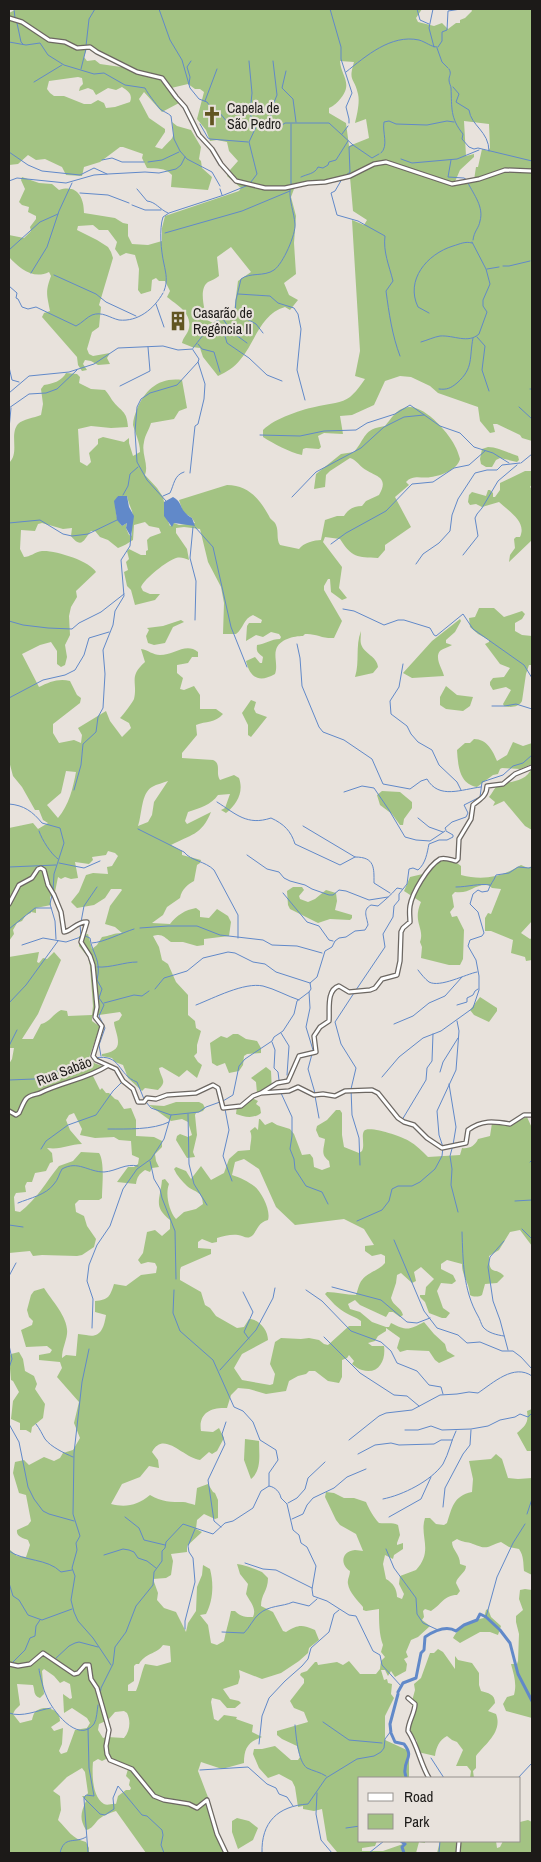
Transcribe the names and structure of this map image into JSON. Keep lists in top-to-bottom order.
{
  "streets": {
    "street": ["Rua Sabäo"]
  },
  "places": {
    "church": ["Capela de São Pedro"],
    "building": ["Casarão de Regência II"]
  },
  "legend": ["Road", "Park"]
}
